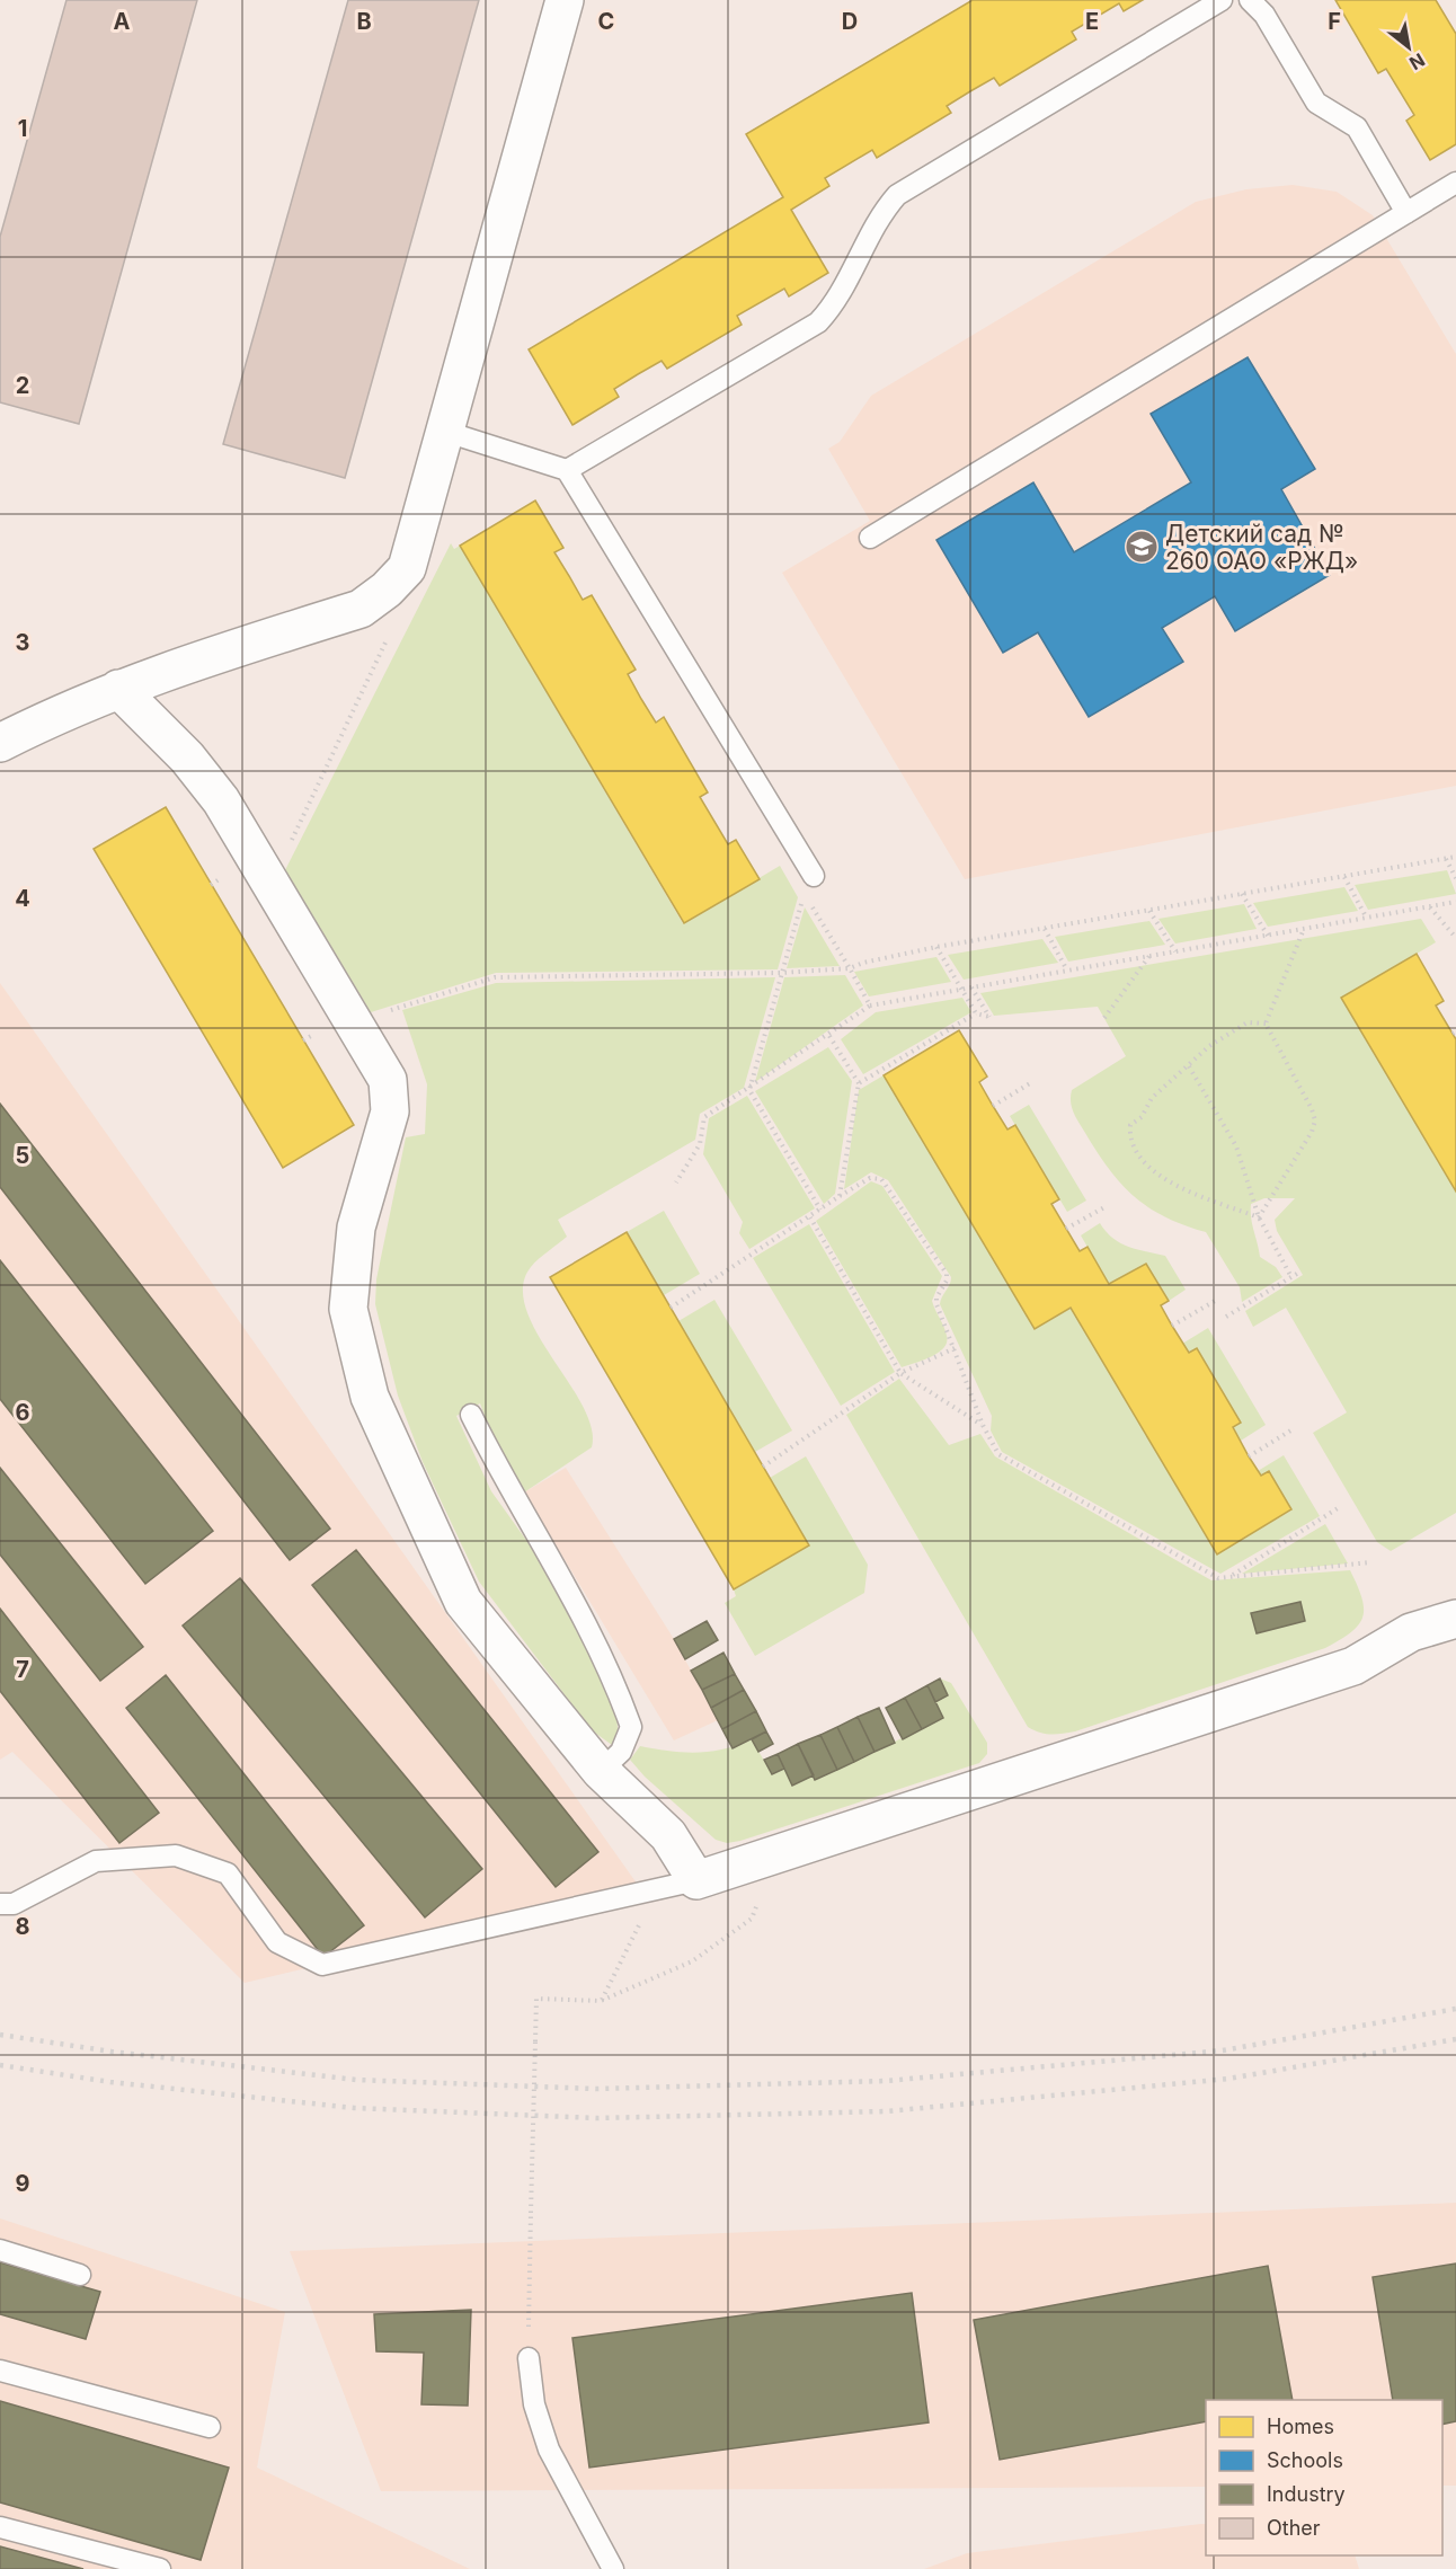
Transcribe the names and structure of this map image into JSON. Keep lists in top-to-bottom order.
{
  "places": {
    "school or university": ["Детский сад № 260 ОАО «РЖД»"]
  },
  "legend": [
    "Homes",
    "Schools",
    "Industry",
    "Other"
  ],
  "north": "bottom right",
  "grid": {
    "columns": [
      "A",
      "B",
      "C",
      "D",
      "E",
      "F"
    ],
    "rows": [
      "1",
      "2",
      "3",
      "4",
      "5",
      "6",
      "7",
      "8",
      "9"
    ]
  }
}
